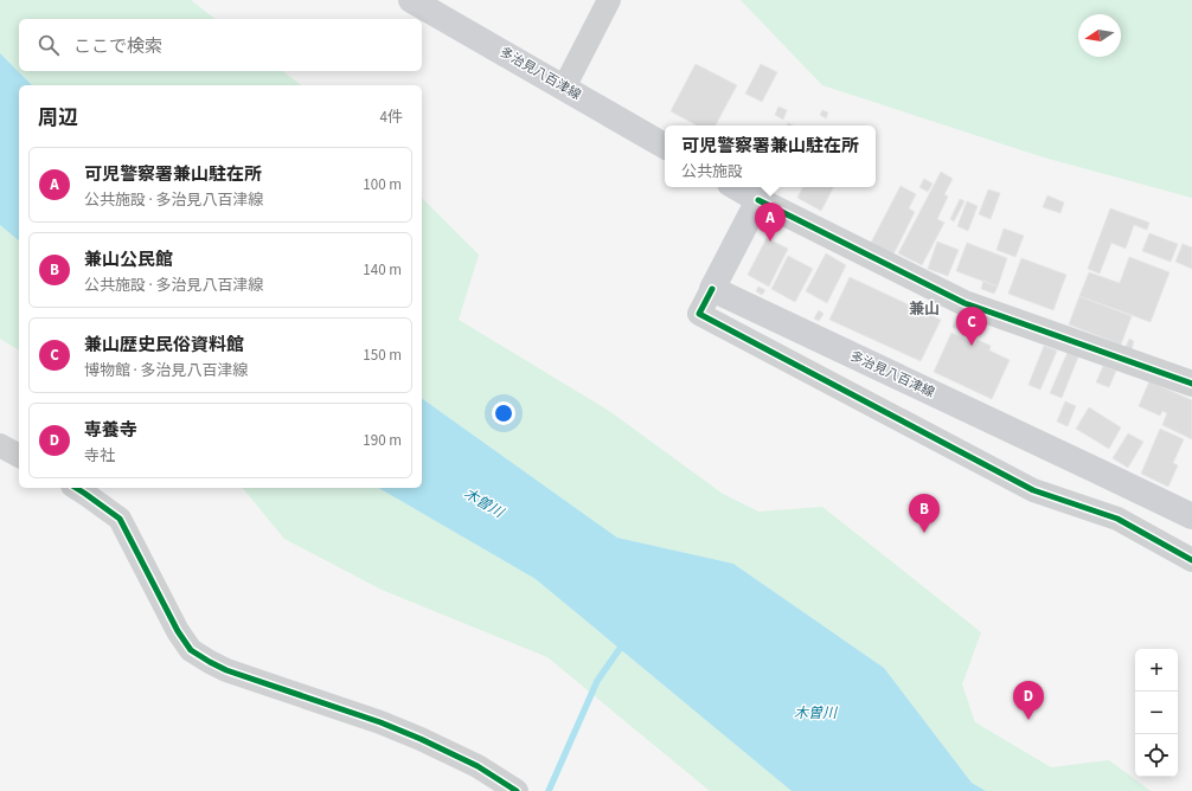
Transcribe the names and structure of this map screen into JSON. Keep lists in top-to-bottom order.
{
  "streets": {
    "main road": ["多治見八百津線"]
  },
  "districts": ["兼山"],
  "water": ["木曽川"],
  "north": "left",
  "page": {
    "search": "ここで検索",
    "heading": ["周辺", "4件"],
    "popup": ["可児警察署兼山駐在所", "公共施設"],
    "list": [
      {
        "mark": "A",
        "name": "可児警察署兼山駐在所",
        "note": "公共施設 · 多治見八百津線",
        "value": "100 m"
      },
      {
        "mark": "B",
        "name": "兼山公民館",
        "note": "公共施設 · 多治見八百津線",
        "value": "140 m"
      },
      {
        "mark": "C",
        "name": "兼山歴史民俗資料館",
        "note": "博物館 · 多治見八百津線",
        "value": "150 m"
      },
      {
        "mark": "D",
        "name": "専養寺",
        "note": "寺社",
        "value": "190 m"
      }
    ],
    "pins": [
      "A",
      "C",
      "B",
      "D"
    ],
    "map_buttons": ["+", "−"]
  }
}
